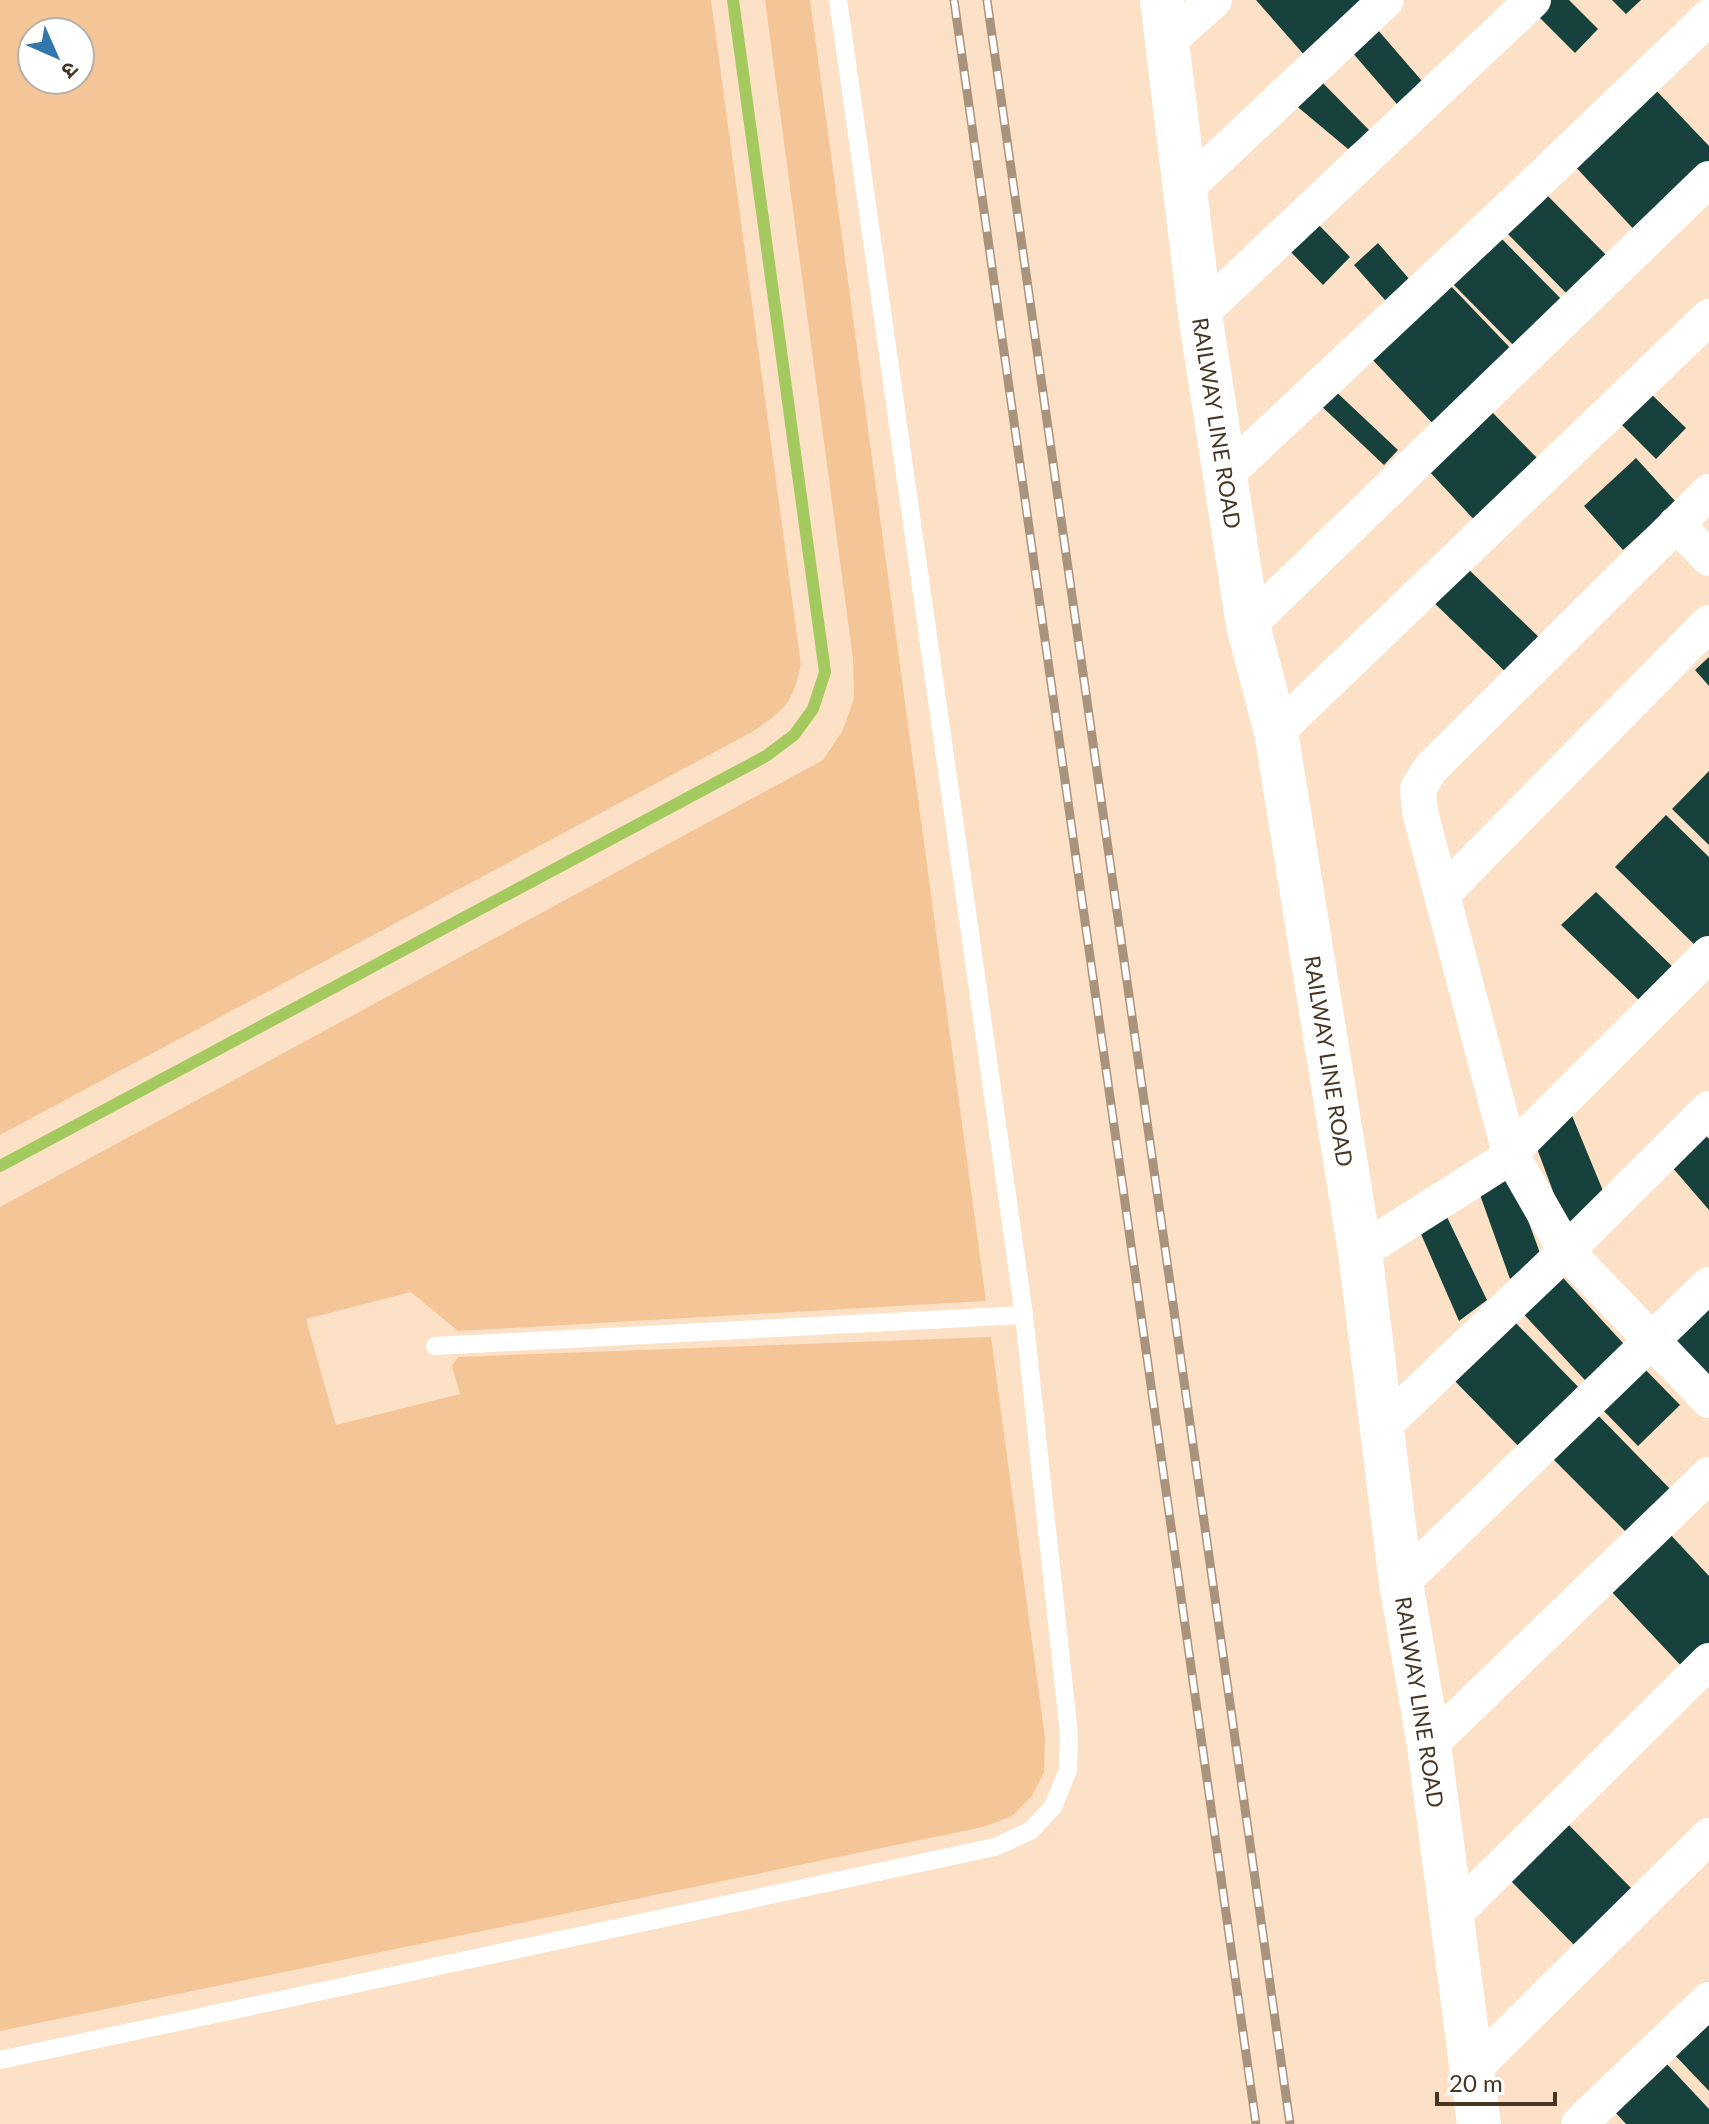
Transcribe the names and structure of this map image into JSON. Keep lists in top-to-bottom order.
{
  "streets": {
    "street": ["RAILWAY LINE ROAD"]
  },
  "scale_bar": "20 m",
  "north": "bottom right"
}
